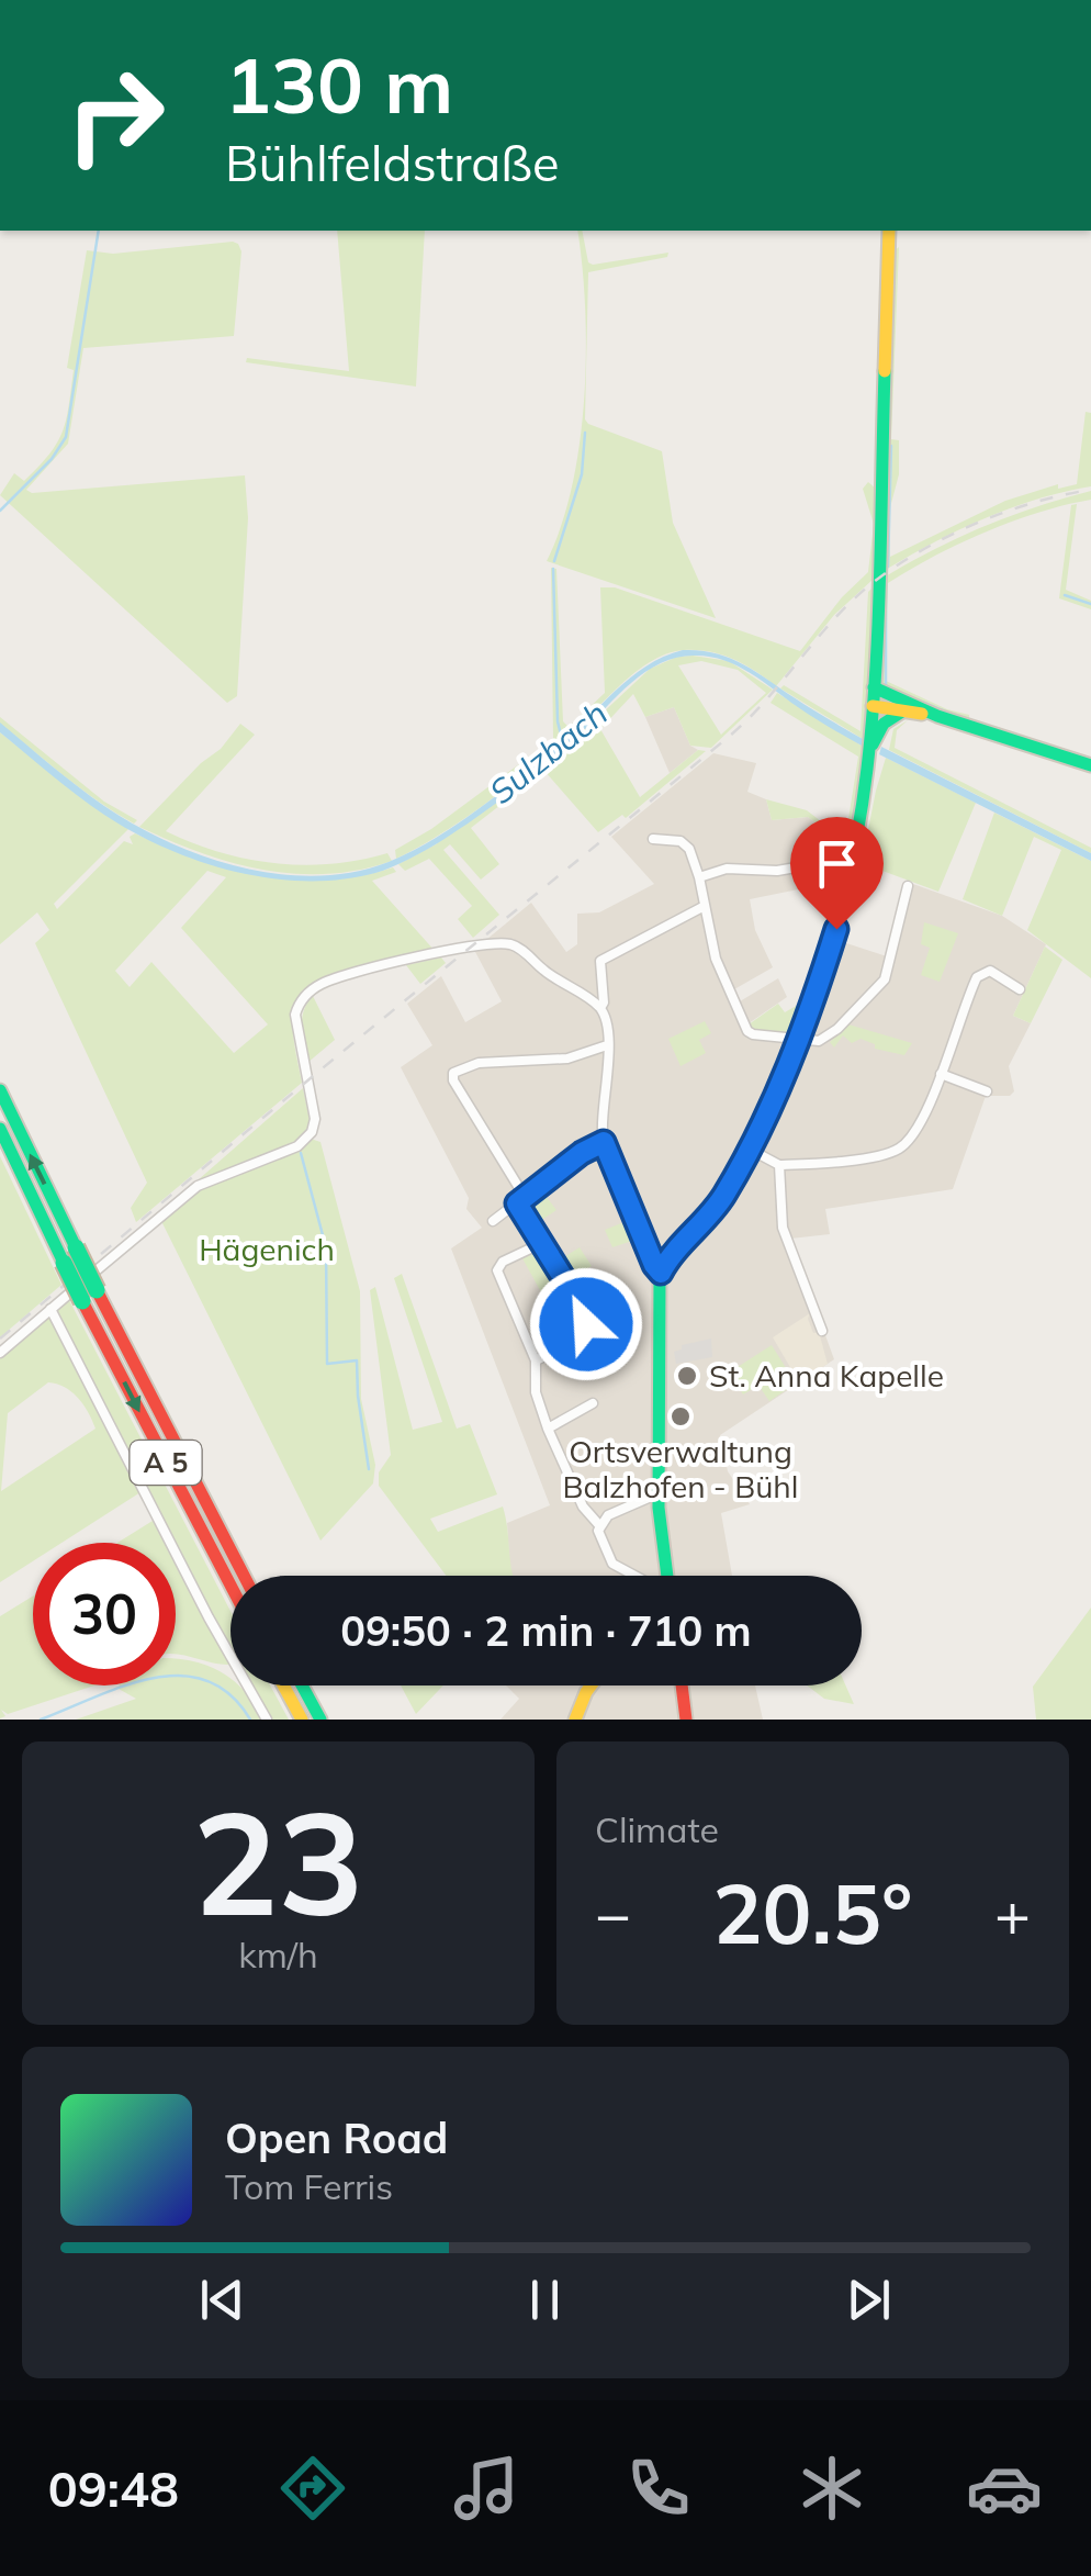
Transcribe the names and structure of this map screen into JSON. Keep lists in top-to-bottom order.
{
  "streets": {
    "main road": ["A 5"]
  },
  "water": ["Sulzbach"],
  "parks": ["Hägenich"],
  "places": ["St. Anna Kapelle", "Ortsverwaltung Balzhofen - Bühl"],
  "page": {
    "turn": ["130 m", "Bühlfeldstraße"],
    "limit": "30",
    "trip": "09:50 · 2 min · 710 m",
    "tile": [
      ["23", "km/h"],
      "Climate"
    ],
    "heat": ["−", "20.5°", "+"],
    "song": ["Open Road", "Tom Ferris"],
    "tabs": "09:48"
  }
}
